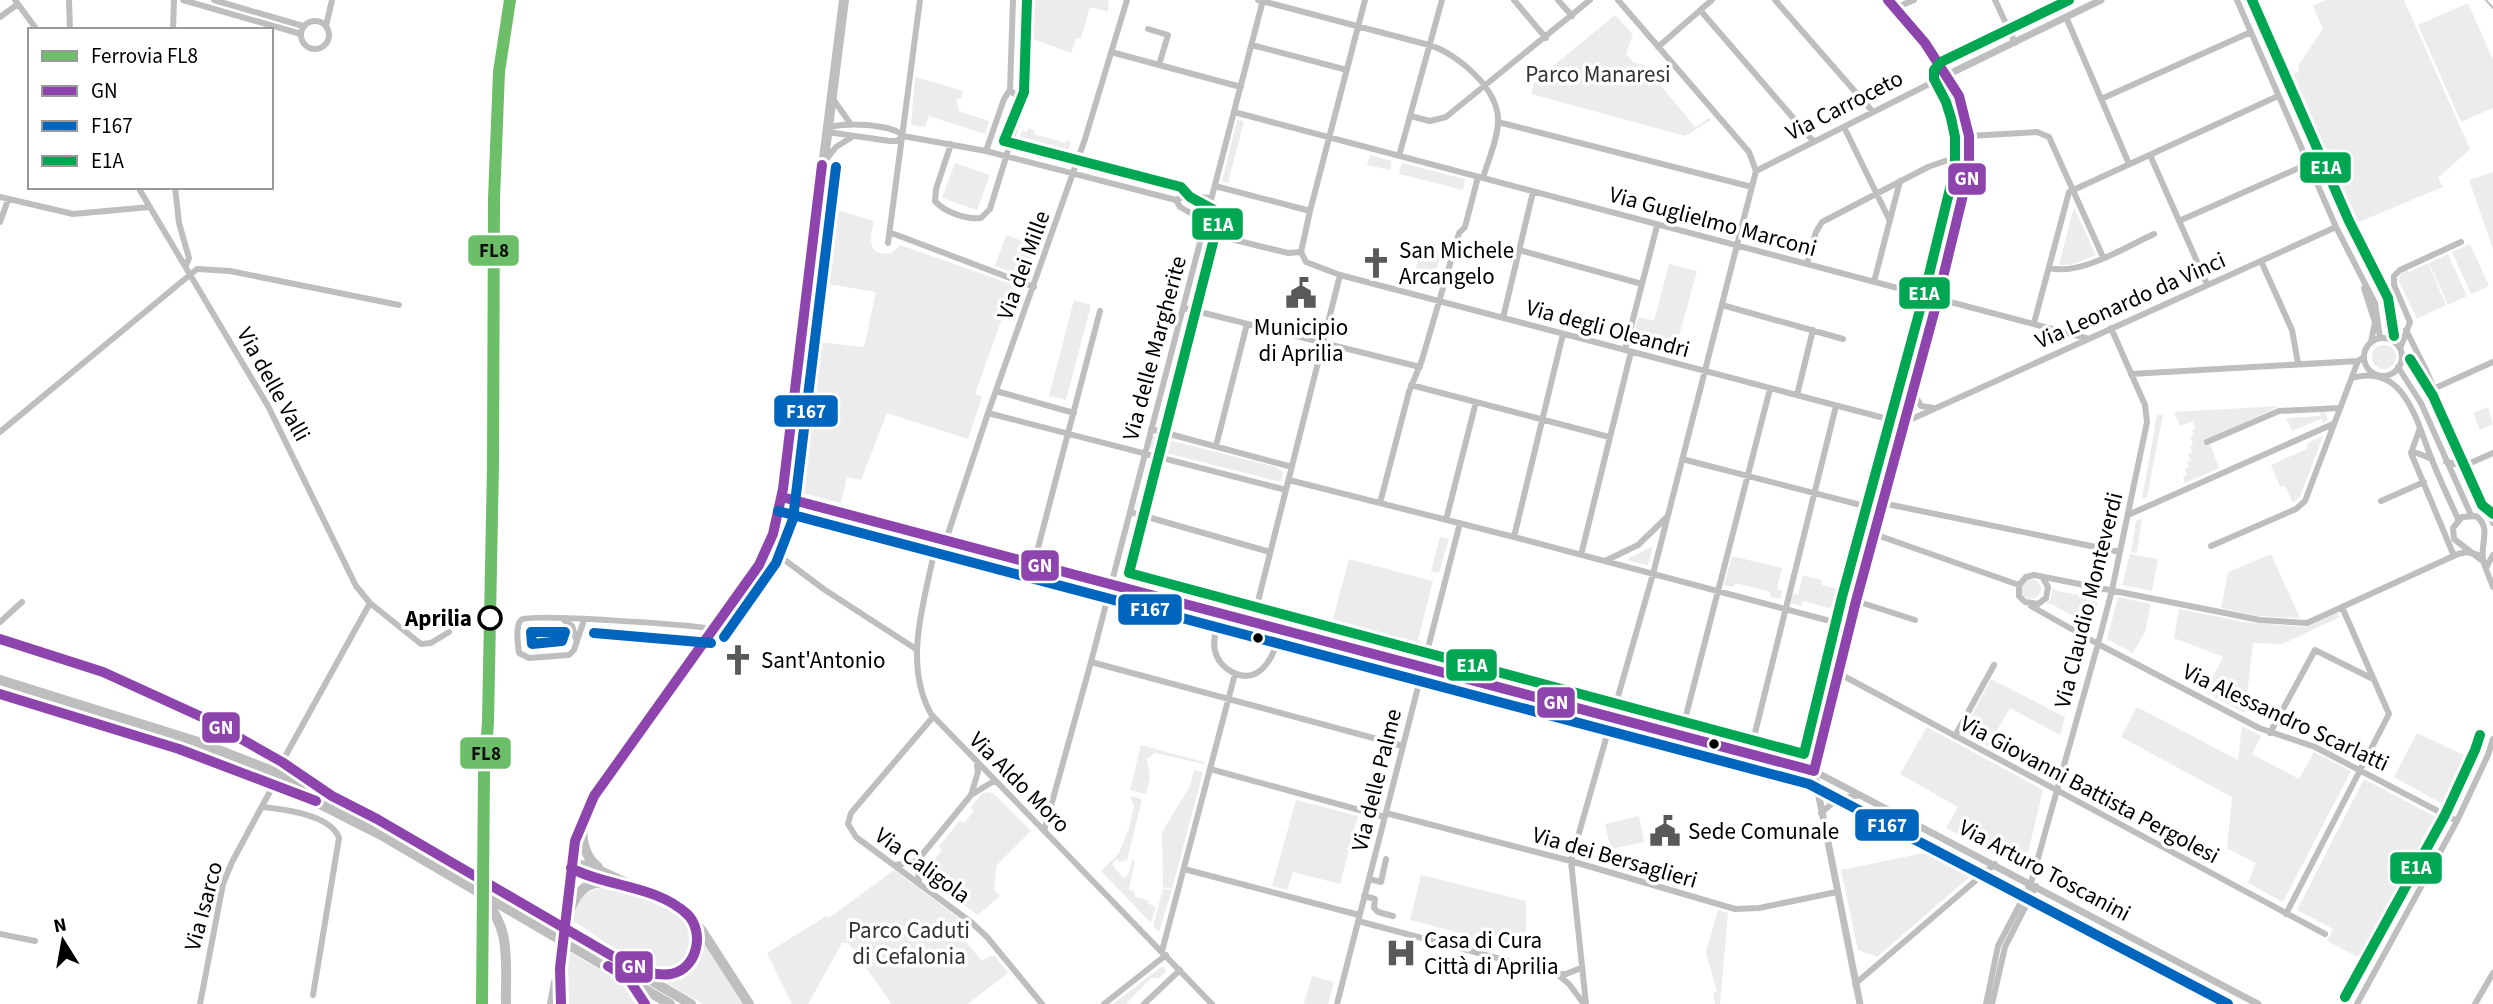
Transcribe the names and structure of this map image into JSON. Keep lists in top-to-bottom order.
{
  "streets": {
    "street": [
      "Via Carroceto",
      "Via Guglielmo Marconi",
      "Via dei Mille",
      "Via Leonardo da Vinci",
      "Via degli Oleandri",
      "Via delle Margherite",
      "Via delle Valli",
      "Via Claudio Monteverdi",
      "Via Alessandro Scarlatti",
      "Via delle Palme",
      "Via Aldo Moro",
      "Via Giovanni Battista Pergolesi",
      "Via dei Bersaglieri",
      "Via Caligola",
      "Via Arturo Toscanini",
      "Via Isarco"
    ]
  },
  "crossings": [
    ["Via Guglielmo Marconi", "Via Leonardo da Vinci"],
    ["Via Guglielmo Marconi", "Via delle Margherite"],
    ["Via dei Mille", "Via Arturo Toscanini"],
    ["Via Leonardo da Vinci", "Via degli Oleandri"],
    ["Via Leonardo da Vinci", "Via Claudio Monteverdi"],
    ["Via delle Margherite", "Via Aldo Moro"],
    ["Via delle Margherite", "Via Arturo Toscanini"],
    ["Via Claudio Monteverdi", "Via Alessandro Scarlatti"],
    ["Via Claudio Monteverdi", "Via Giovanni Battista Pergolesi"],
    ["Via Claudio Monteverdi", "Via Arturo Toscanini"],
    ["Via delle Palme", "Via dei Bersaglieri"],
    ["Via delle Palme", "Via Arturo Toscanini"],
    ["Via Aldo Moro", "Via Caligola"],
    ["Via Aldo Moro", "Via Arturo Toscanini"]
  ],
  "parks": ["Parco Manaresi", "Parco Caduti di Cefalonia"],
  "places": {
    "church": ["San Michele Arcangelo", "Sant'Antonio"],
    "public building": ["Municipio di Aprilia", "Sede Comunale"],
    "other": ["Aprilia"],
    "hospital": ["Casa di Cura Città di Aprilia"]
  },
  "lines": [
    "rail line FL8",
    "transit line GN",
    "transit line E1A",
    "transit line F167"
  ],
  "legend": [
    "Ferrovia FL8",
    "GN",
    "F167",
    "E1A"
  ],
  "north": "top"
}
